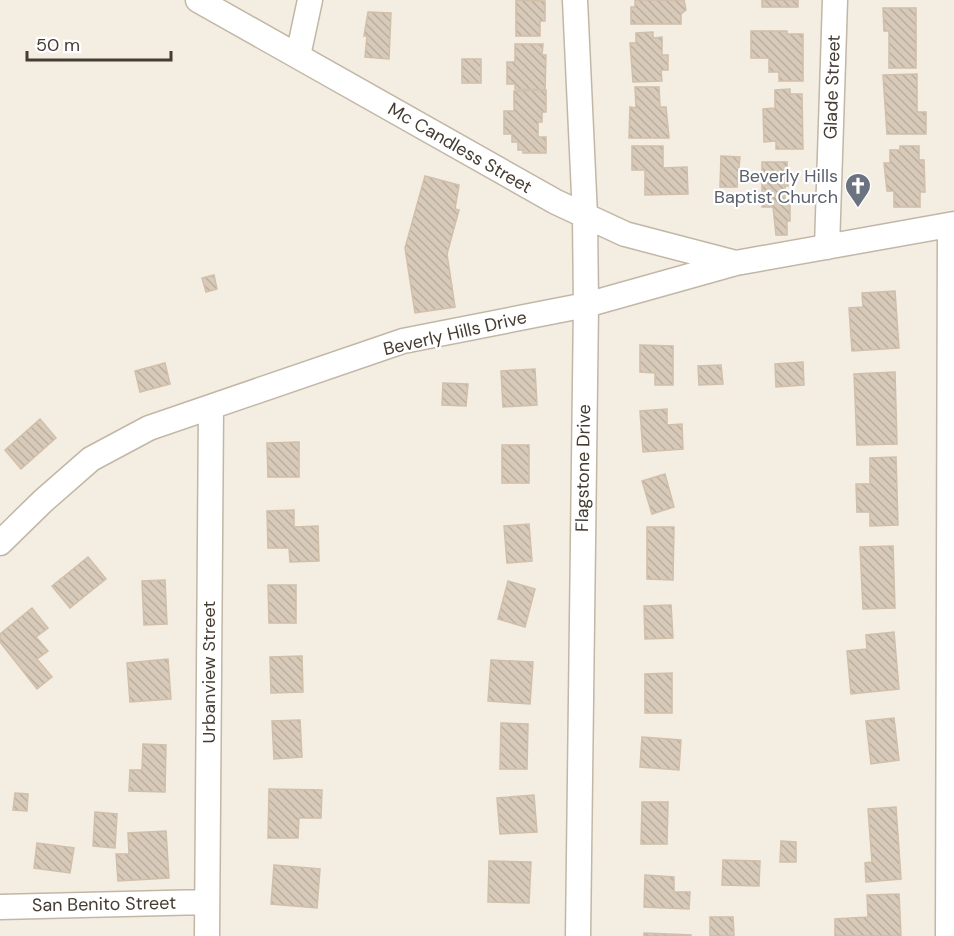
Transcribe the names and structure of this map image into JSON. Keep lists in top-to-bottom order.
{
  "streets": {
    "street": [
      "Glade Street",
      "Mc Candless Street",
      "Beverly Hills Drive",
      "Flagstone Drive",
      "Urbanview Street",
      "San Benito Street"
    ]
  },
  "crossings": [
    ["Glade Street", "Beverly Hills Drive"],
    ["Mc Candless Street", "Beverly Hills Drive"],
    ["Mc Candless Street", "Flagstone Drive"],
    ["Beverly Hills Drive", "Flagstone Drive"],
    ["Beverly Hills Drive", "Urbanview Street"],
    ["Urbanview Street", "San Benito Street"]
  ],
  "places": {
    "church": ["Beverly Hills Baptist Church"]
  },
  "scale_bar": "50 m"
}
